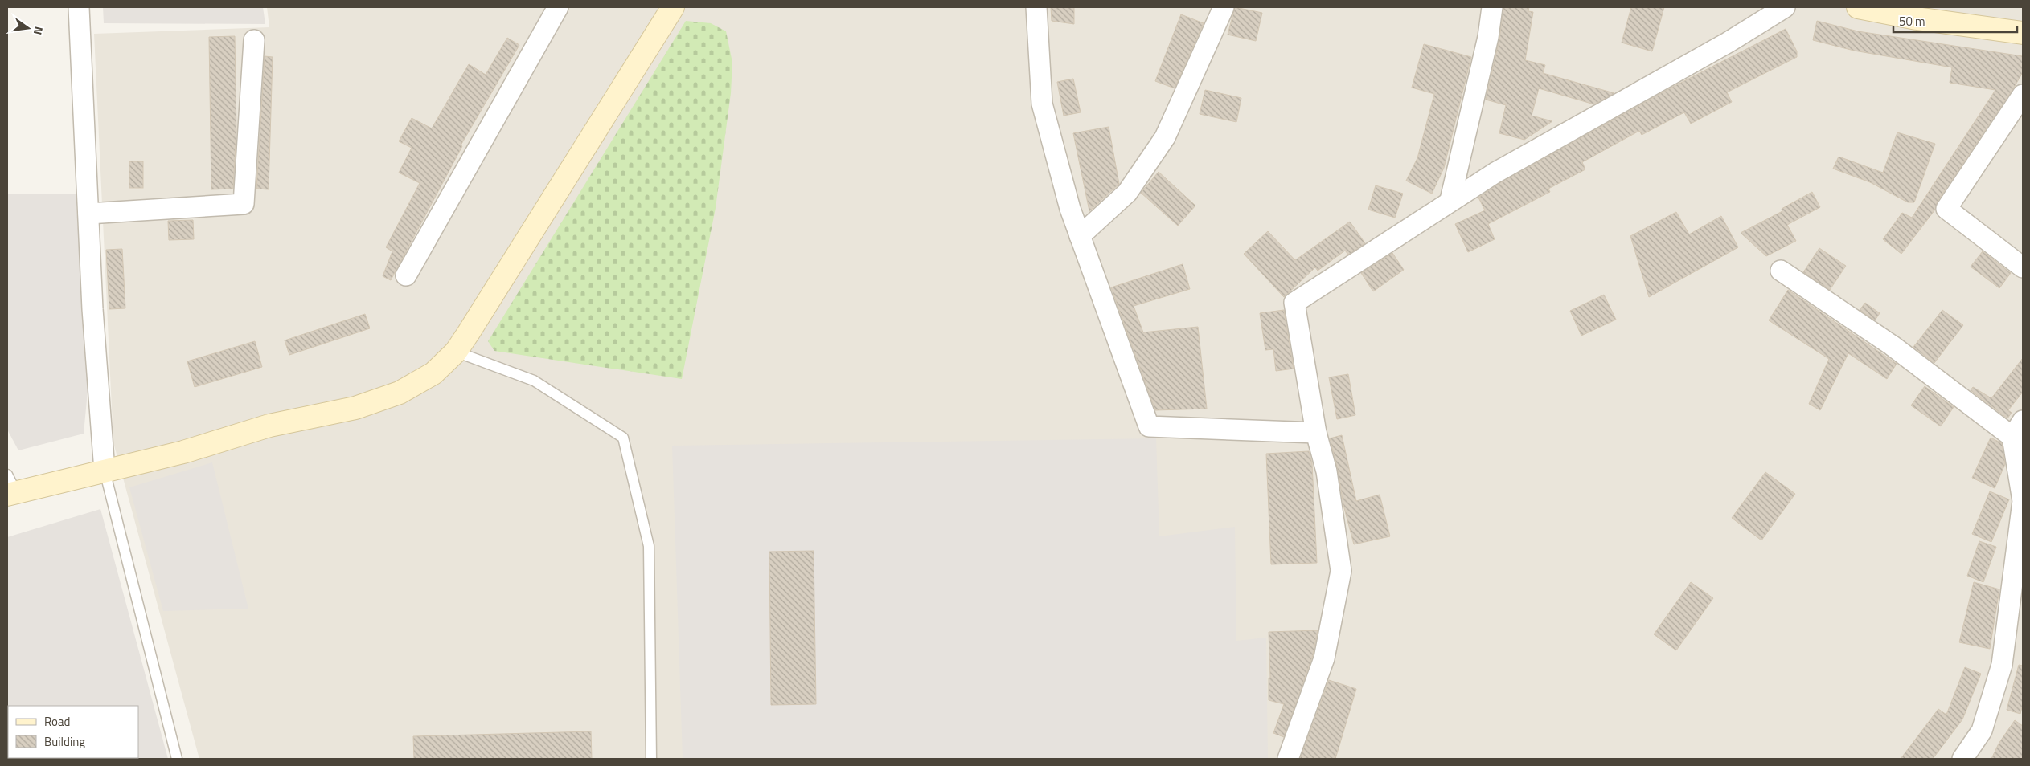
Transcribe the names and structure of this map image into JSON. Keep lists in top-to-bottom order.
{
  "legend": ["Road", "Building"],
  "scale_bar": "50 m",
  "north": "right"
}
